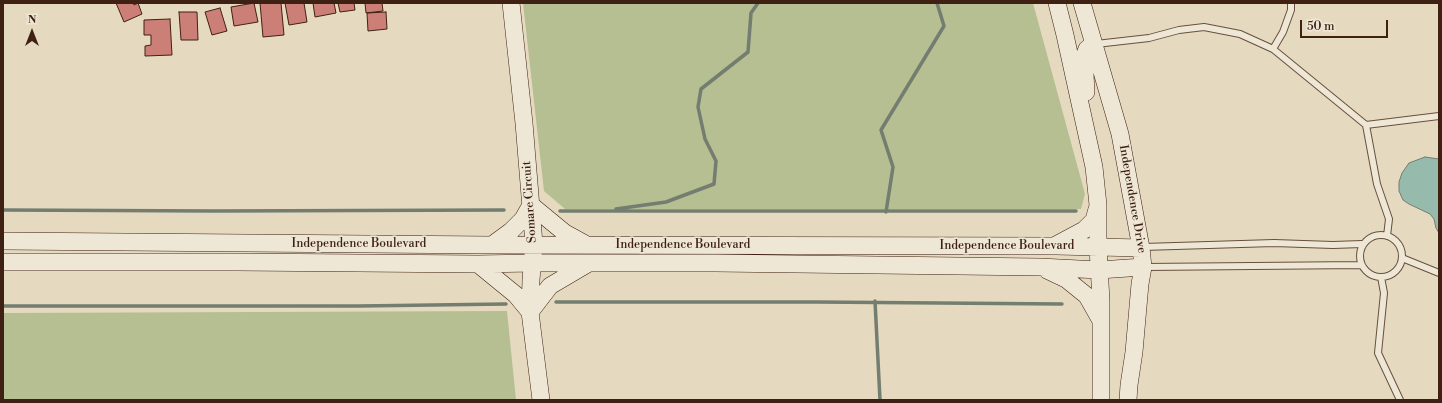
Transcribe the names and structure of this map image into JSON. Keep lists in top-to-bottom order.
{
  "streets": {
    "street": ["Independence Drive", "Somare Circuit", "Independence Boulevard"]
  },
  "crossings": [
    ["Independence Drive", "Independence Boulevard"],
    ["Somare Circuit", "Independence Boulevard"]
  ],
  "scale_bar": "50 m",
  "north": "top"
}
